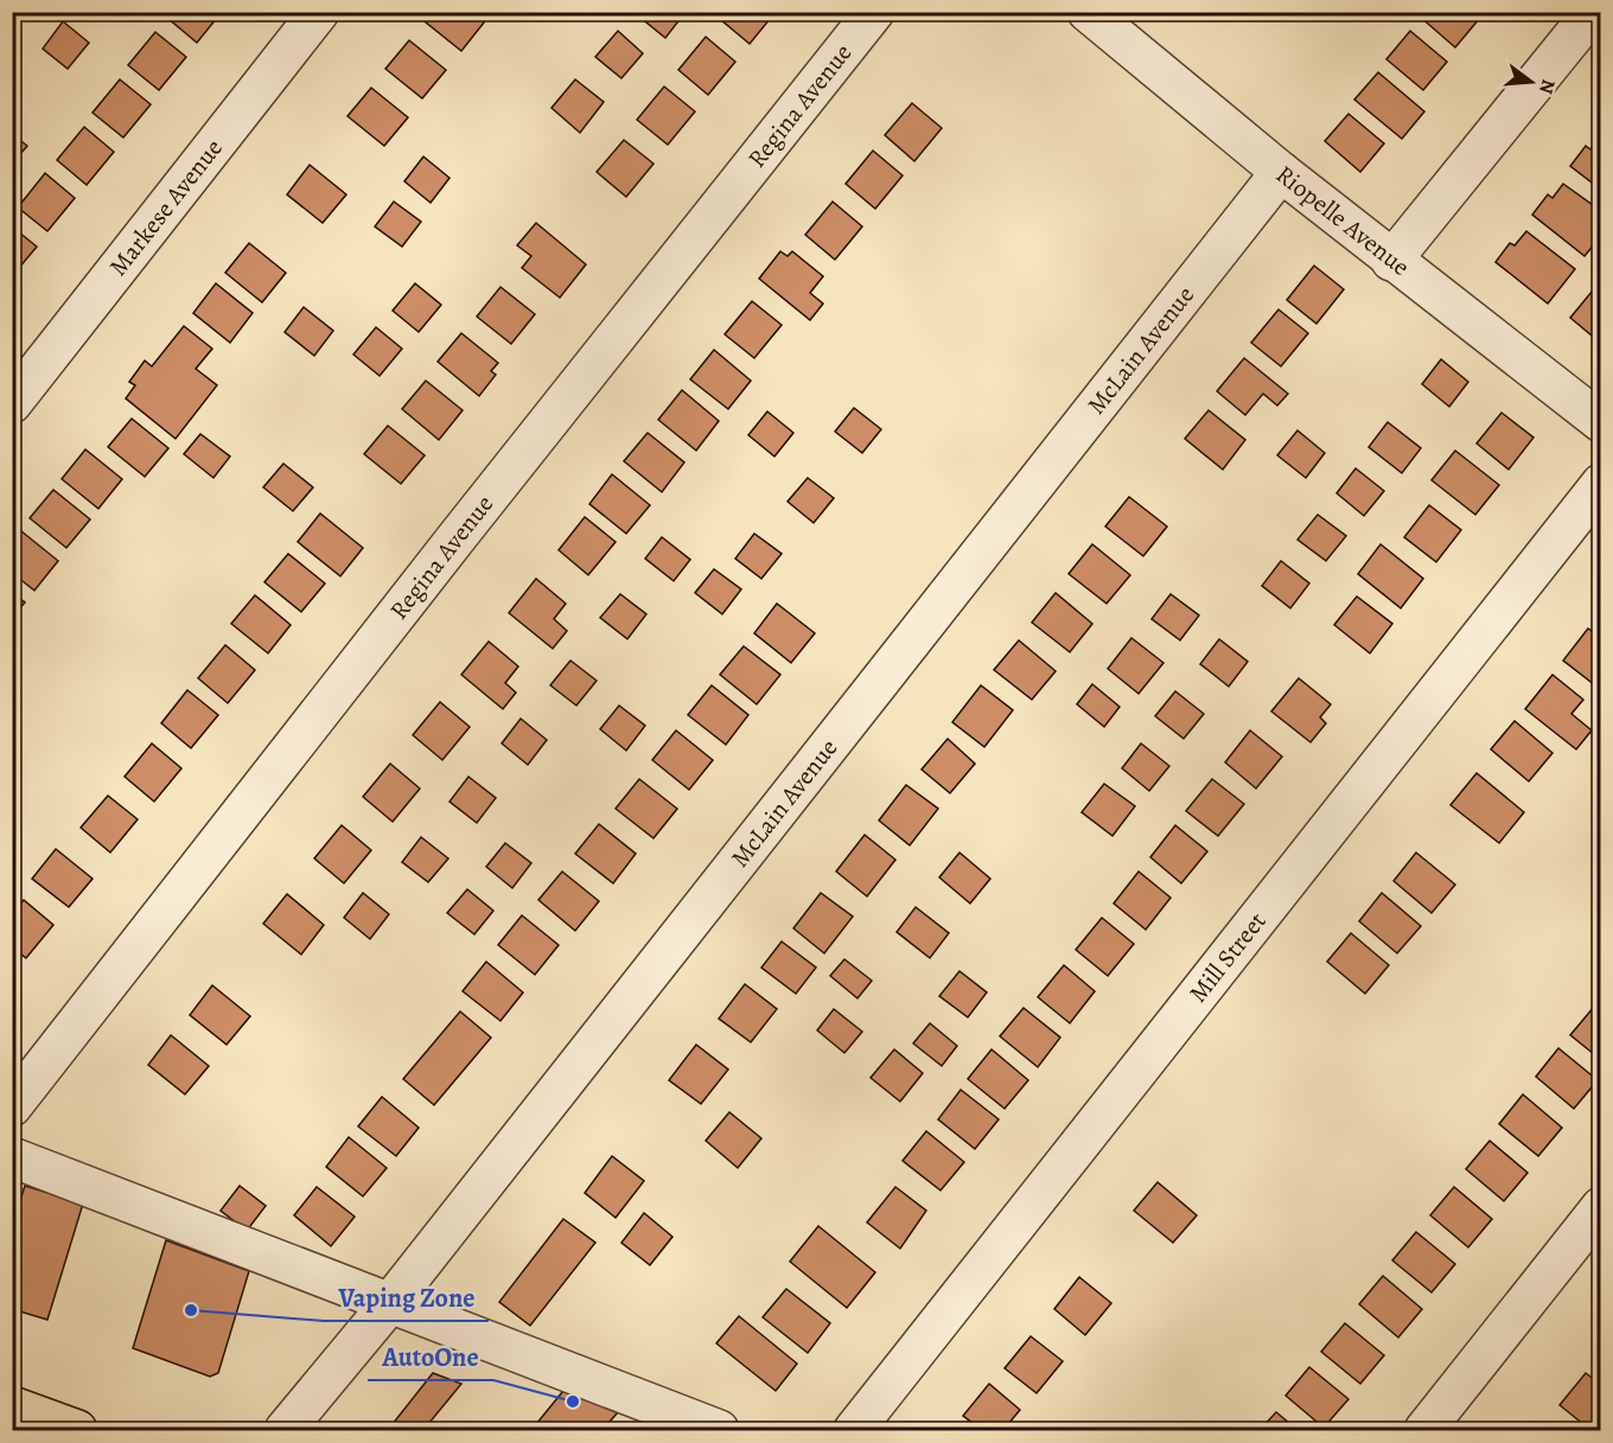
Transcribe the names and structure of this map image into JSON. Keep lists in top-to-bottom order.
{
  "streets": {
    "street": [
      "Regina Avenue",
      "Markese Avenue",
      "Riopelle Avenue",
      "McLain Avenue",
      "Mill Street"
    ]
  },
  "crossings": [
    ["Riopelle Avenue", "McLain Avenue"]
  ],
  "places": ["Vaping Zone", "AutoOne"],
  "north": "right"
}
